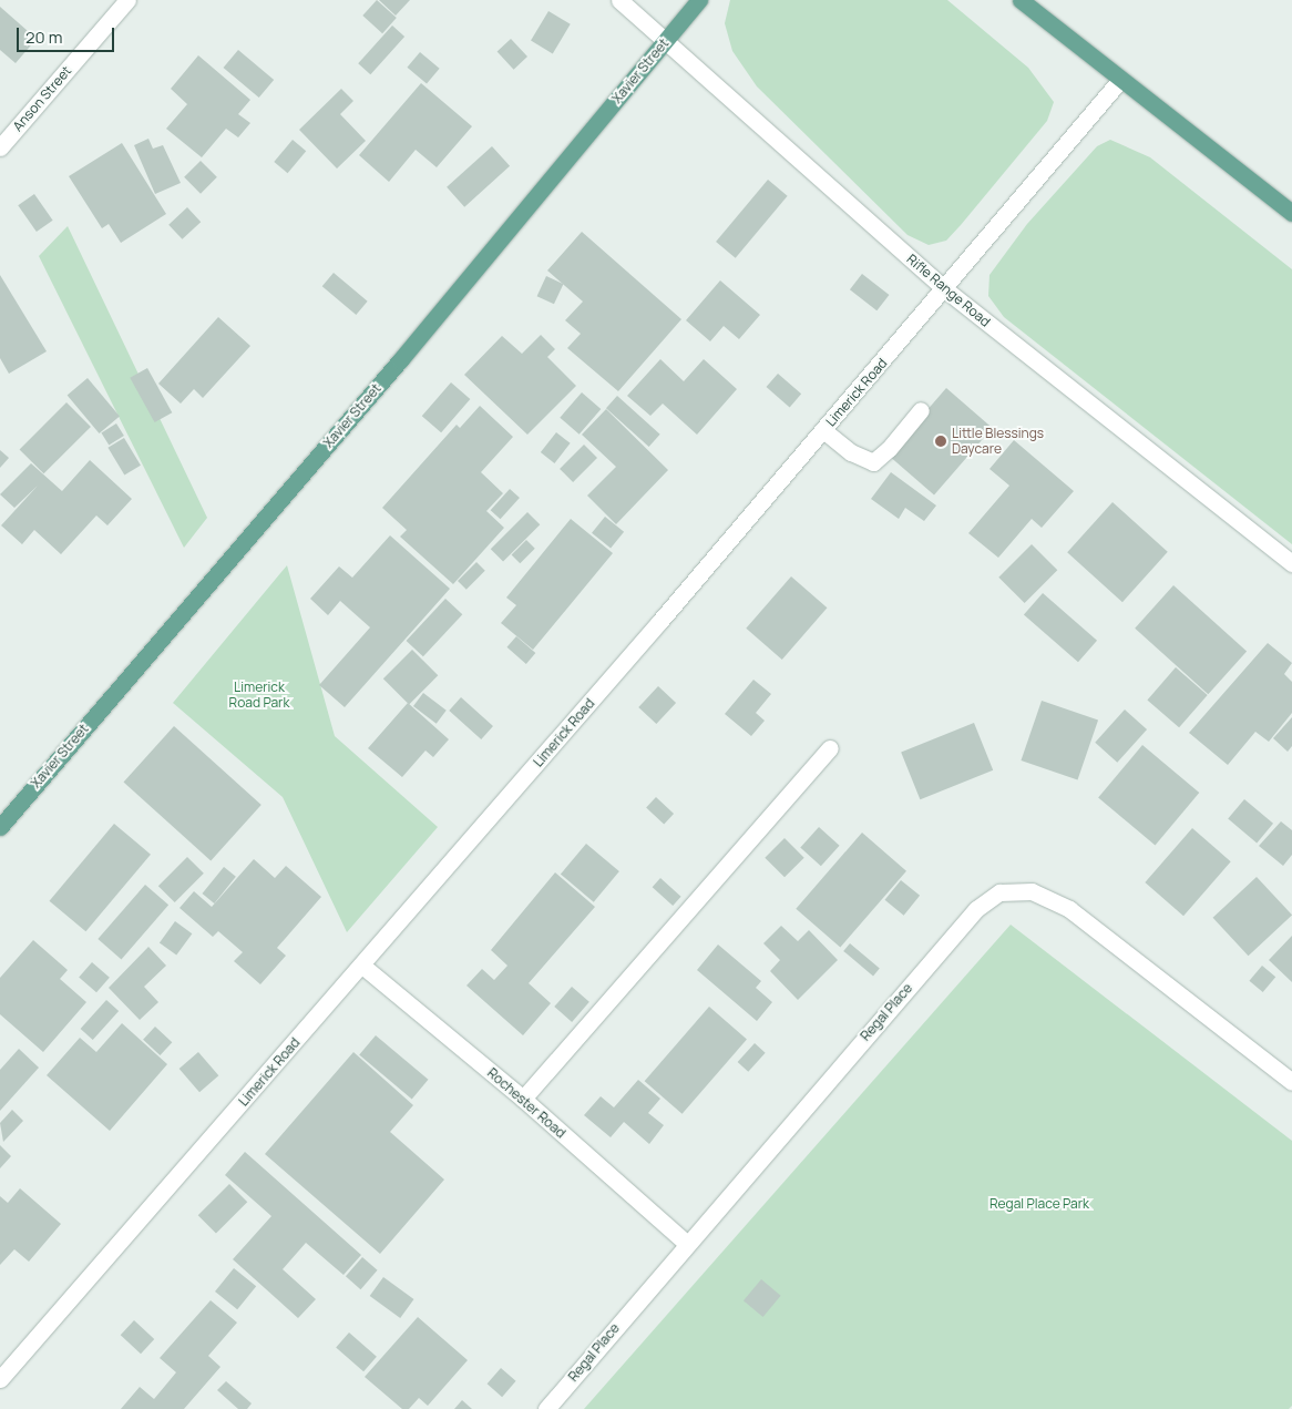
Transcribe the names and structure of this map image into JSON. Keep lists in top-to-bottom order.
{
  "streets": {
    "main road": ["Xavier Street"],
    "street": [
      "Anson Street",
      "Rifle Range Road",
      "Limerick Road",
      "Regal Place",
      "Rochester Road"
    ]
  },
  "crossings": [
    ["Xavier Street", "Rifle Range Road"],
    ["Rifle Range Road", "Limerick Road"],
    ["Limerick Road", "Rochester Road"],
    ["Regal Place", "Rochester Road"]
  ],
  "parks": ["Limerick Road Park", "Regal Place Park"],
  "places": ["Little Blessings Daycare"],
  "scale_bar": "20 m"
}
